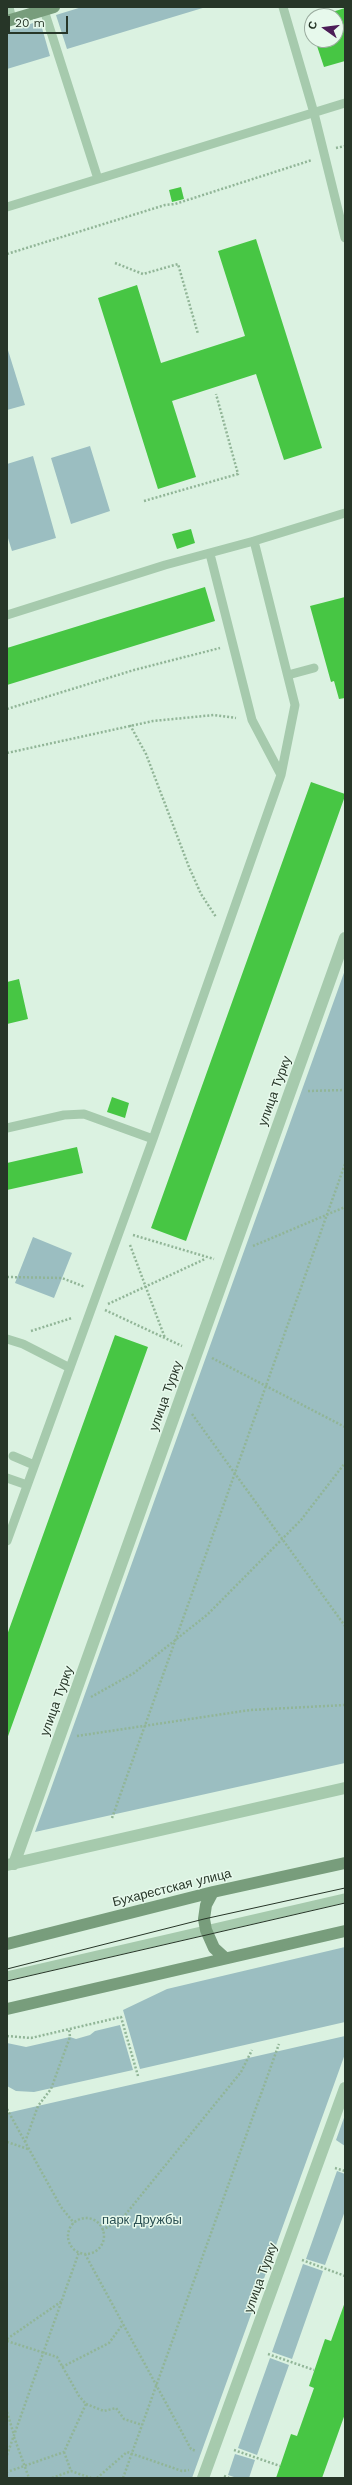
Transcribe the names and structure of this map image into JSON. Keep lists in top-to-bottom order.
{
  "streets": {
    "main road": ["Бухарестская улица"],
    "street": ["улица Турку"]
  },
  "parks": ["парк Дружбы"],
  "scale_bar": "20 m",
  "north": "left"
}
